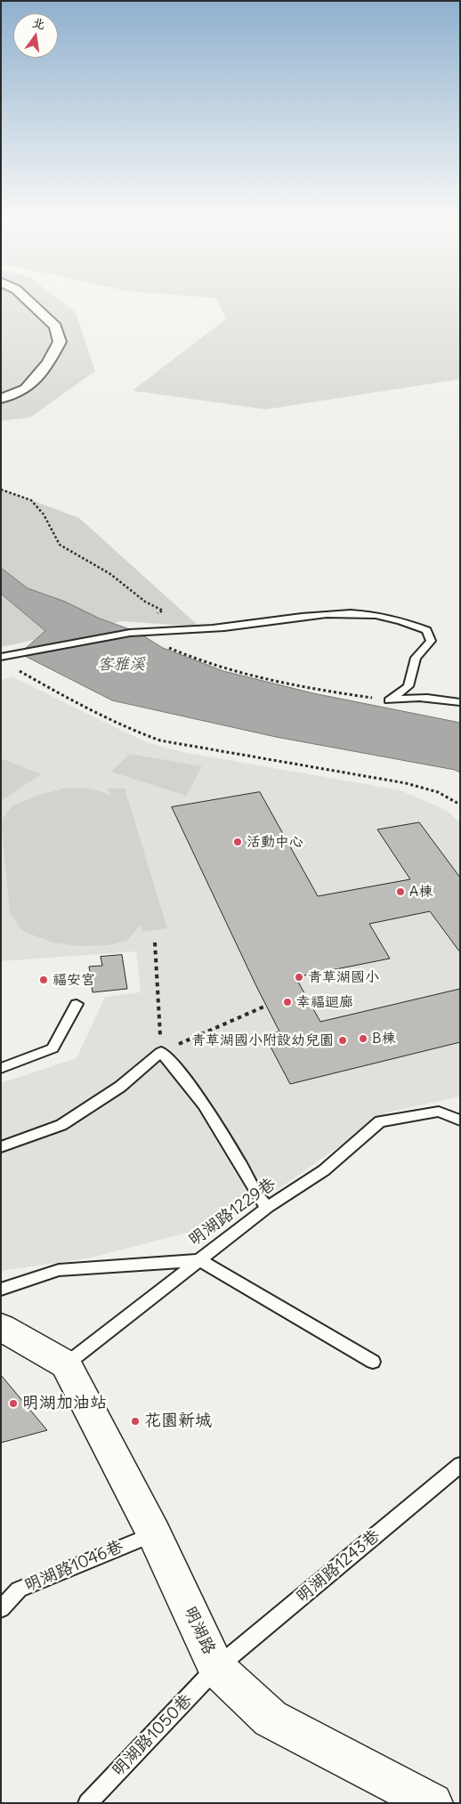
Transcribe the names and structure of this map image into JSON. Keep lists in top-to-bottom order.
{
  "streets": {
    "street": ["明湖路"],
    "lane": [
      "明湖路1229巷",
      "明湖路1046巷",
      "明湖路1243巷",
      "明湖路1050巷"
    ]
  },
  "crossings": [
    ["明湖路1046巷", "明湖路"],
    ["明湖路1243巷", "明湖路"],
    ["明湖路1243巷", "明湖路1050巷"],
    ["明湖路", "明湖路1050巷"]
  ],
  "water": ["客雅溪"],
  "places": [
    "活動中心",
    "A棟",
    "青草湖國小",
    "福安宮",
    "幸福迴廊",
    "B棟",
    "青草湖國小附設幼兒園",
    "明湖加油站",
    "花園新城"
  ],
  "north": "top"
}
